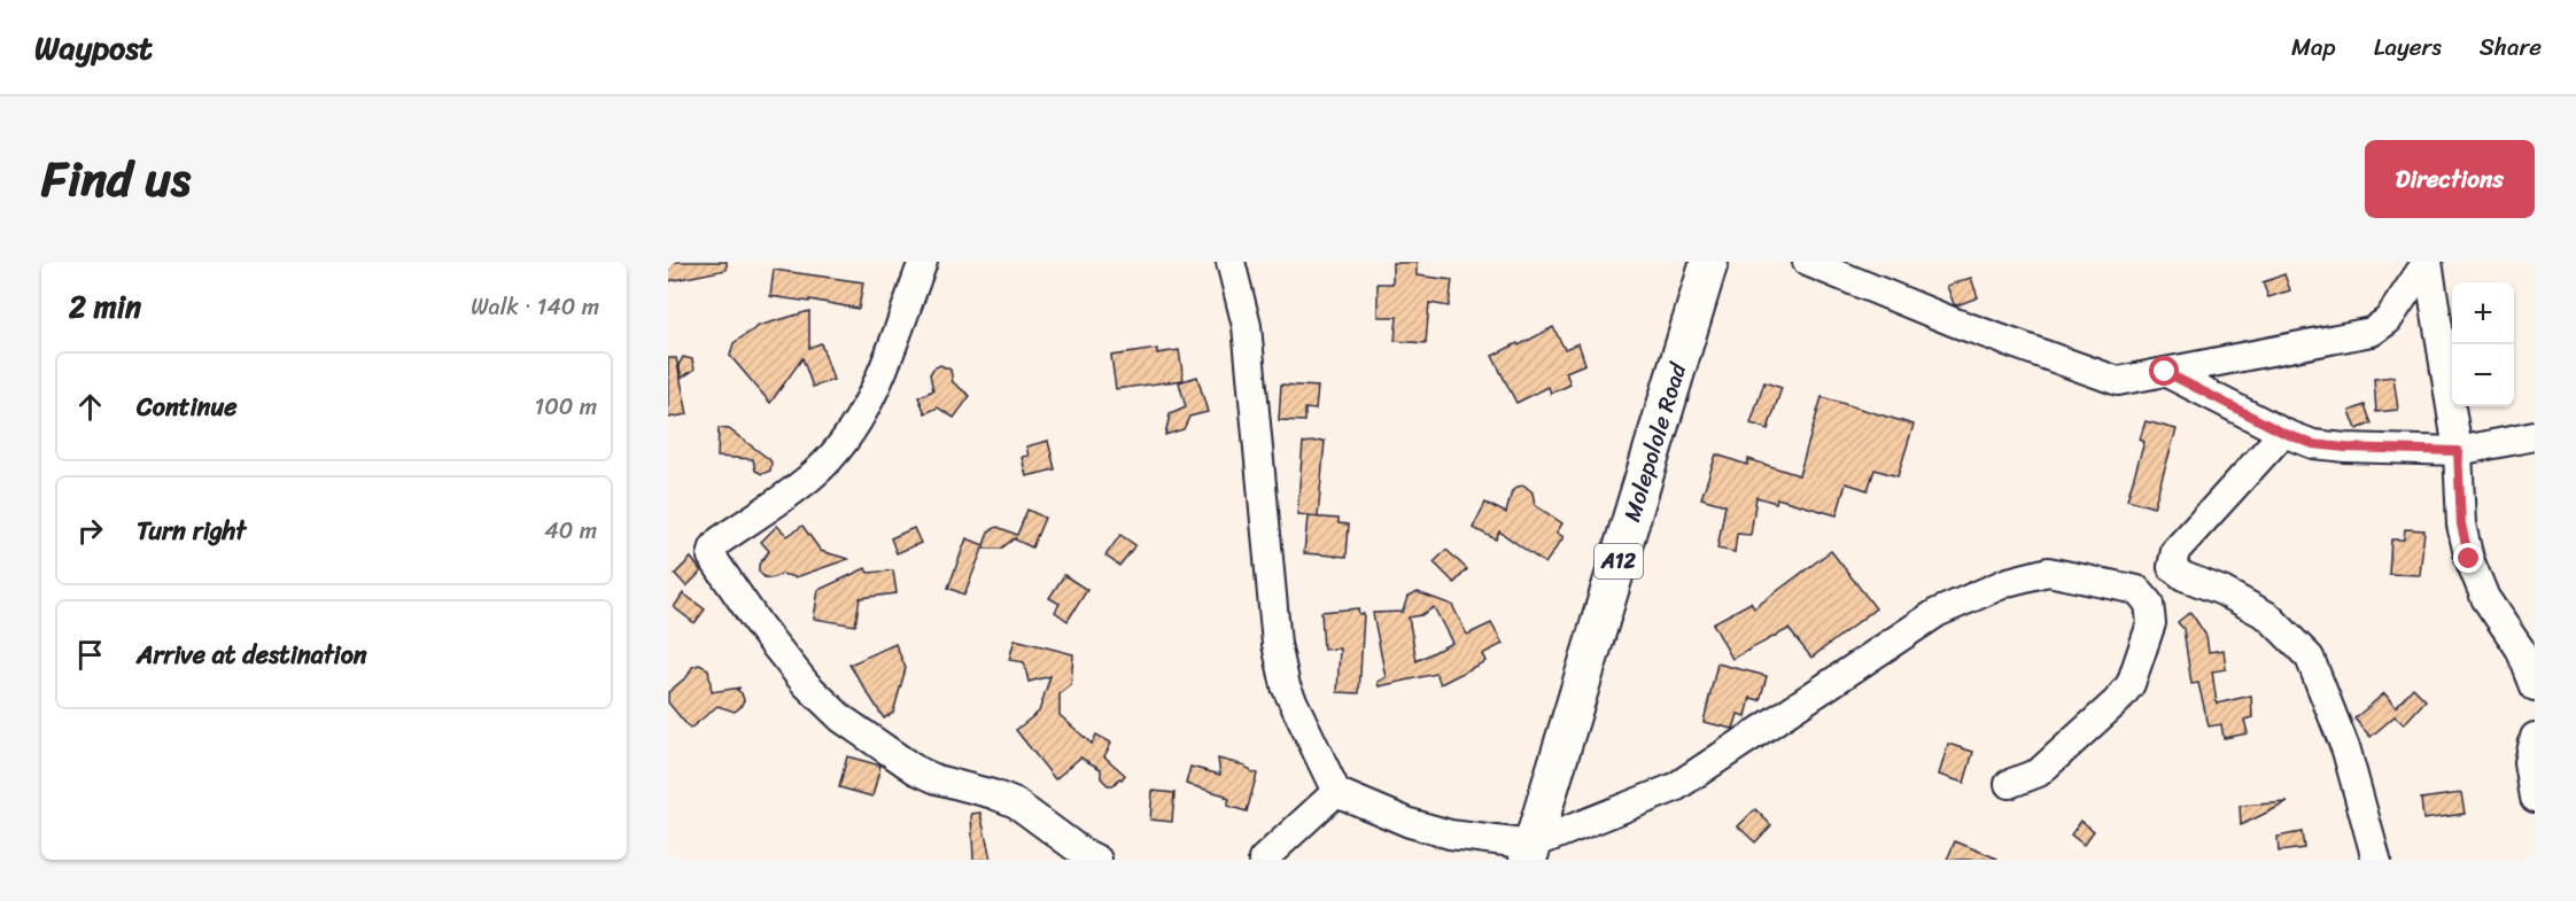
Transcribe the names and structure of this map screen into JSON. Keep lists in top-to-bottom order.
{
  "streets": {
    "main road": ["Molepolole Road", "A12"]
  },
  "page": {
    "header": "Waypost",
    "nav": ["Map", "Layers", "Share"],
    "title": "Find us",
    "buttons": "Directions",
    "heading": ["2 min", "Walk · 140 m"],
    "map_buttons": ["+", "−"],
    "list": [
      ["Continue", "100 m"],
      ["Turn right", "40 m"],
      "Arrive at destination"
    ]
  }
}
